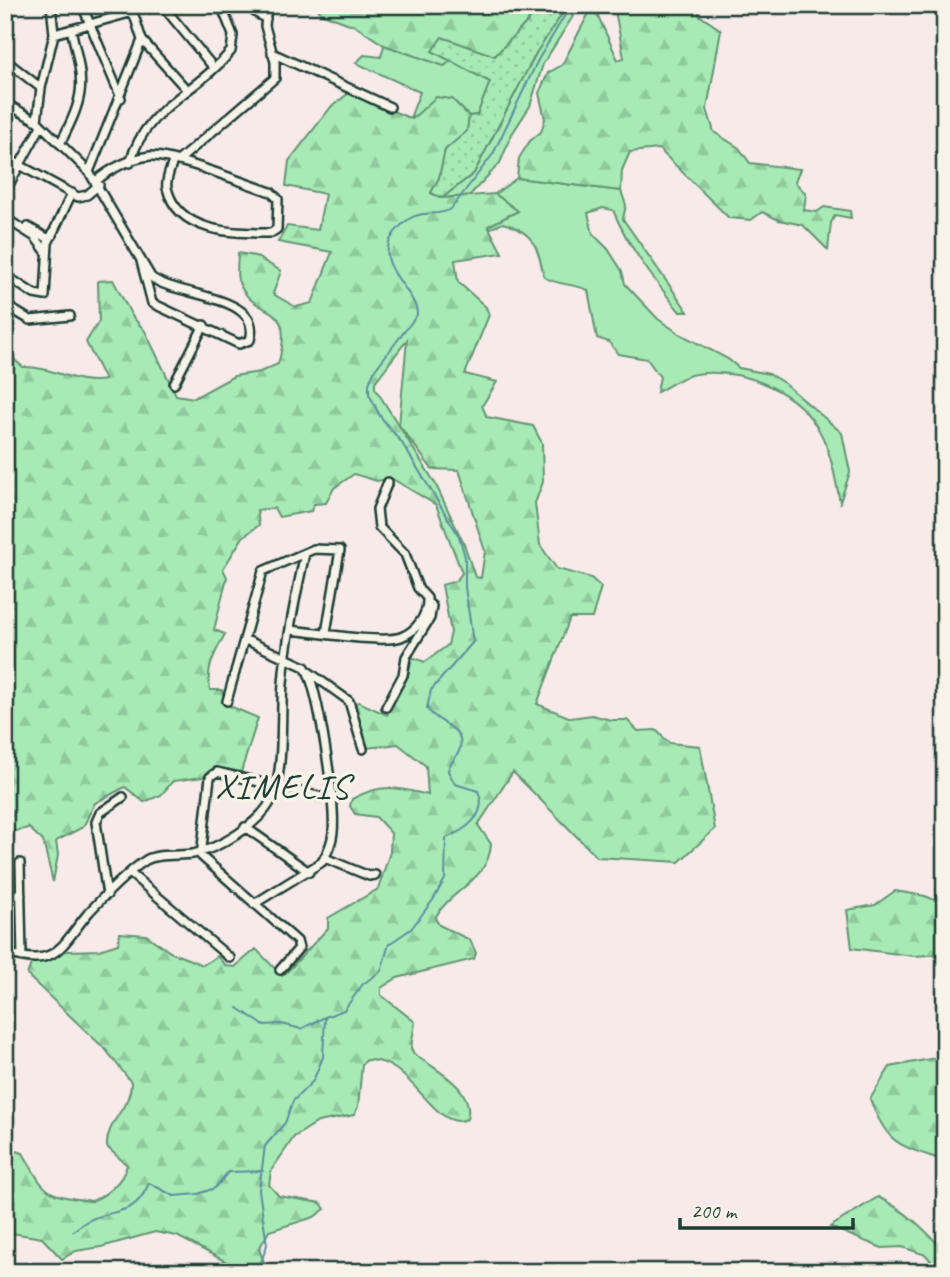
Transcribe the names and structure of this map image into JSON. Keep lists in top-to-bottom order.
{
  "districts": ["XIMELIS"],
  "scale_bar": "200 m"
}
